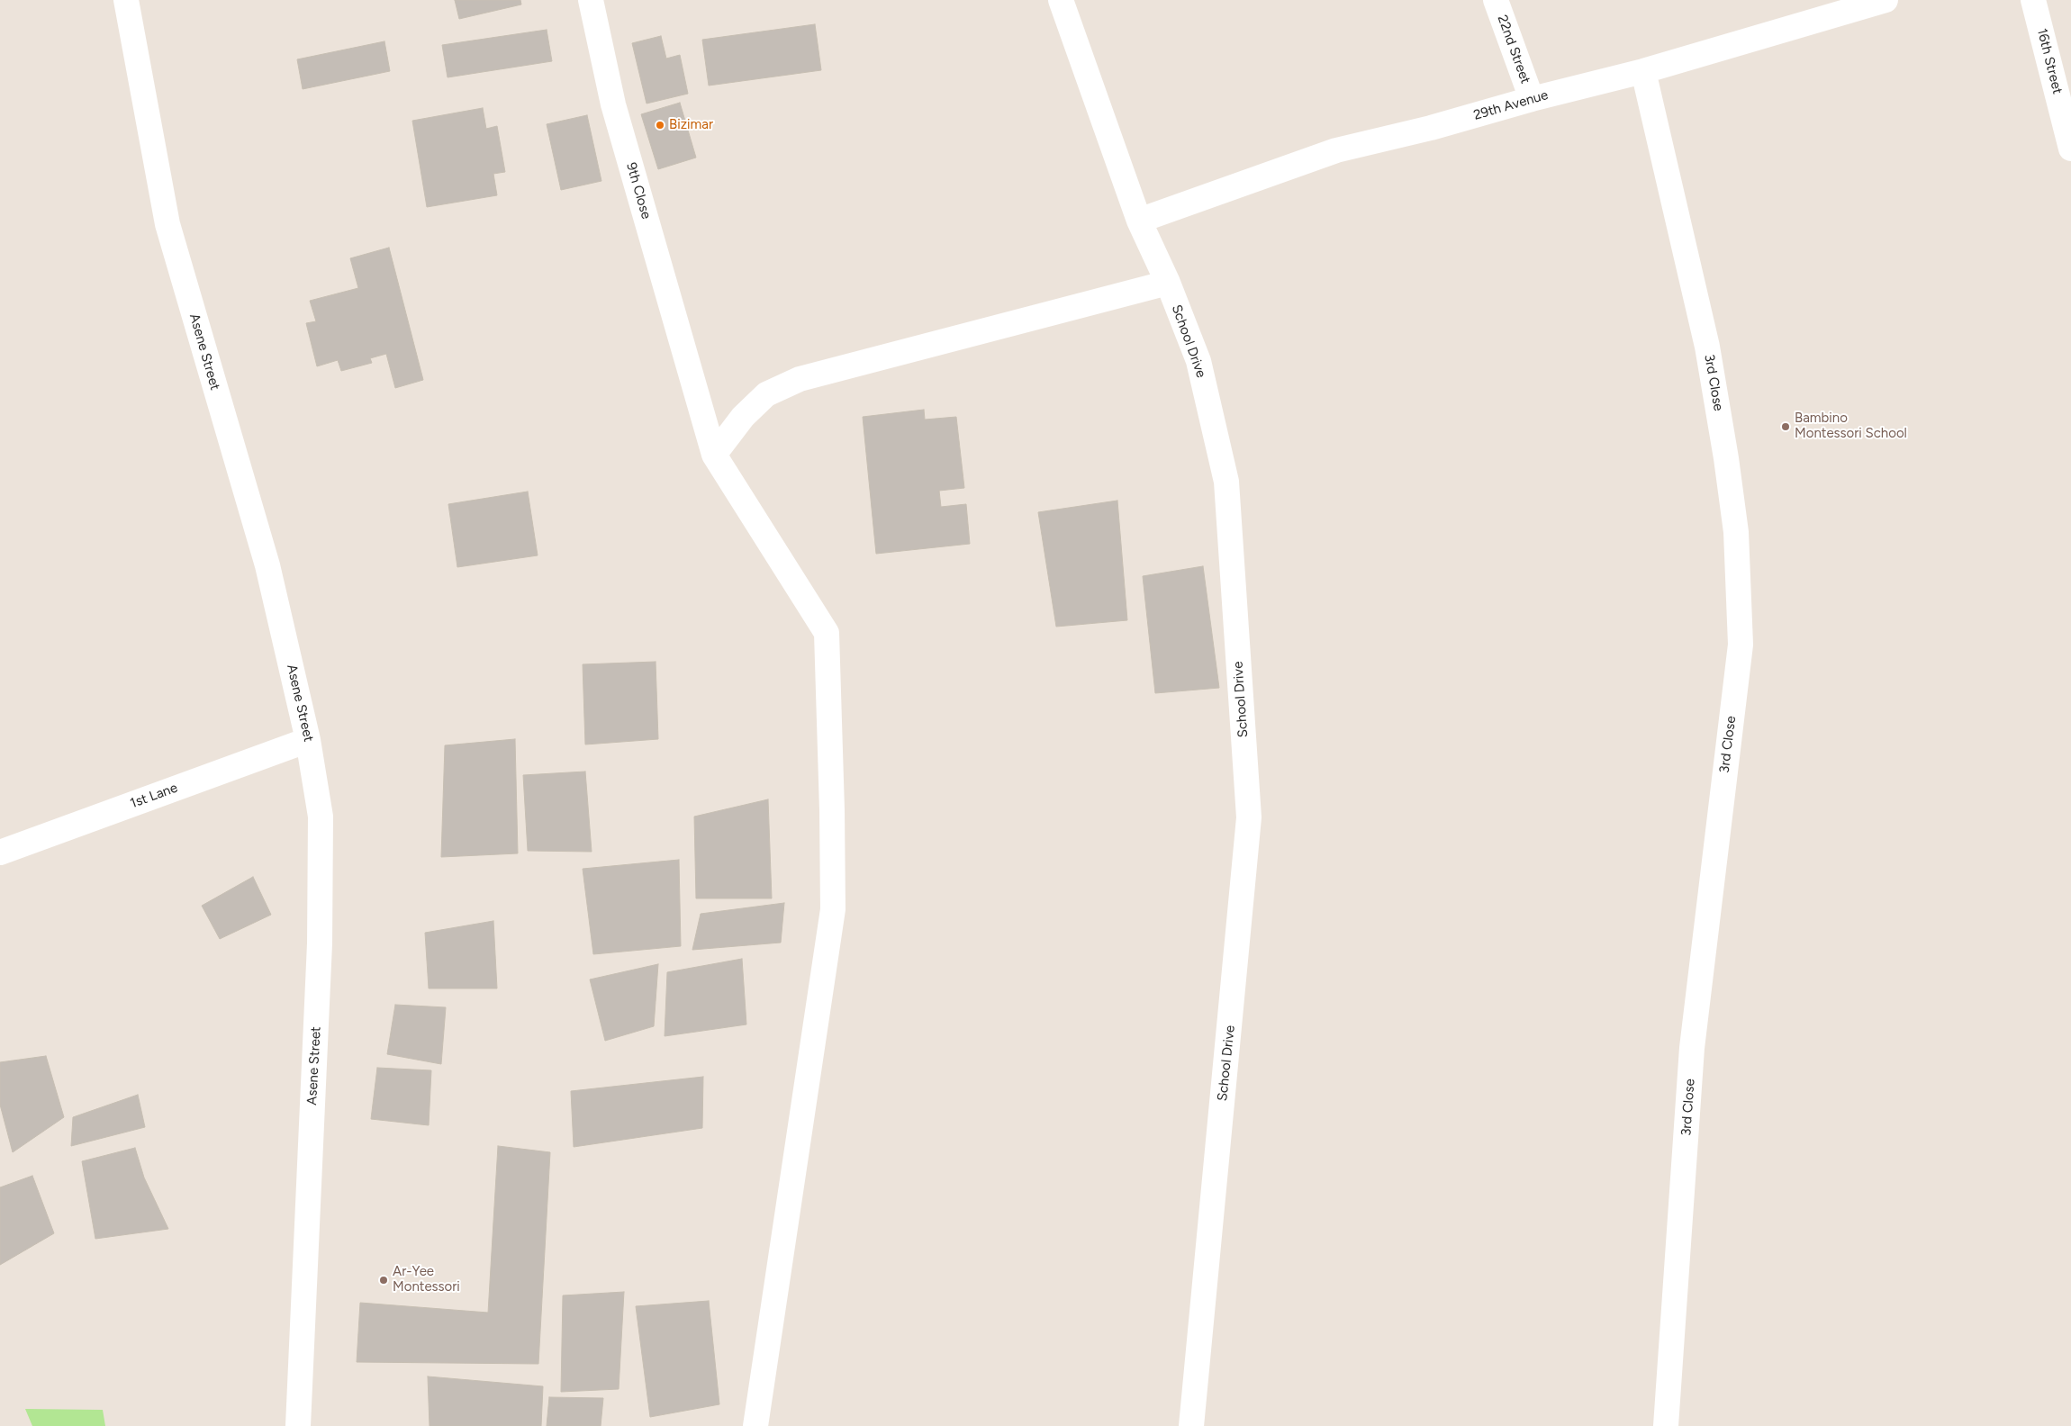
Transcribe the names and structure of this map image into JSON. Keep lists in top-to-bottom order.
{
  "streets": {
    "street": [
      "22nd Street",
      "16th Street",
      "29th Avenue",
      "9th Close",
      "School Drive",
      "Asene Street",
      "3rd Close",
      "1st Lane"
    ]
  },
  "crossings": [
    ["22nd Street", "29th Avenue"],
    ["29th Avenue", "School Drive"],
    ["29th Avenue", "3rd Close"],
    ["Asene Street", "1st Lane"]
  ],
  "places": ["Bizimar", "Bambino Montessori School", "Ar-Yee Montessori"]
}
